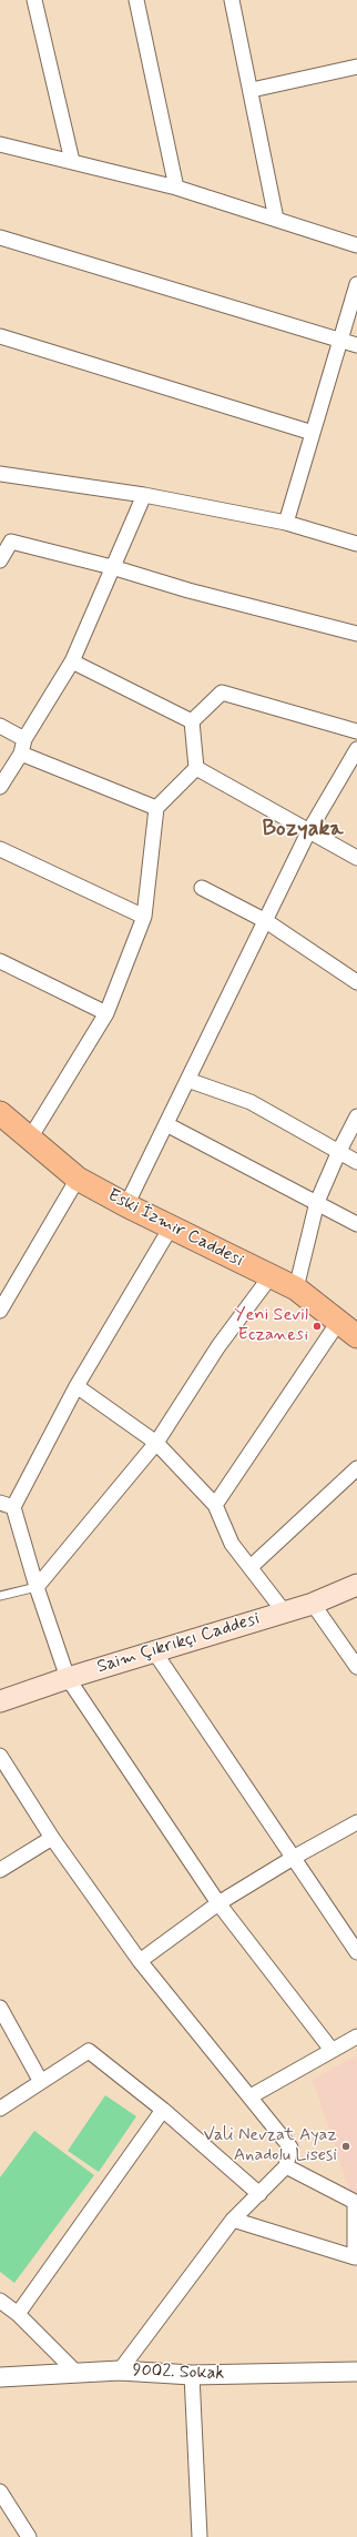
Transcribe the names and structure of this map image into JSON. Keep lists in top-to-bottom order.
{
  "streets": {
    "main road": ["Eski İzmir Caddesi", "Saim Çıkrıkçı Caddesi"],
    "street": ["9002. Sokak"]
  },
  "districts": ["Bozyaka"],
  "places": ["Yeni Sevil Eczanesi", "Vali Nevzat Ayaz Anadolu Lisesi"]
}
